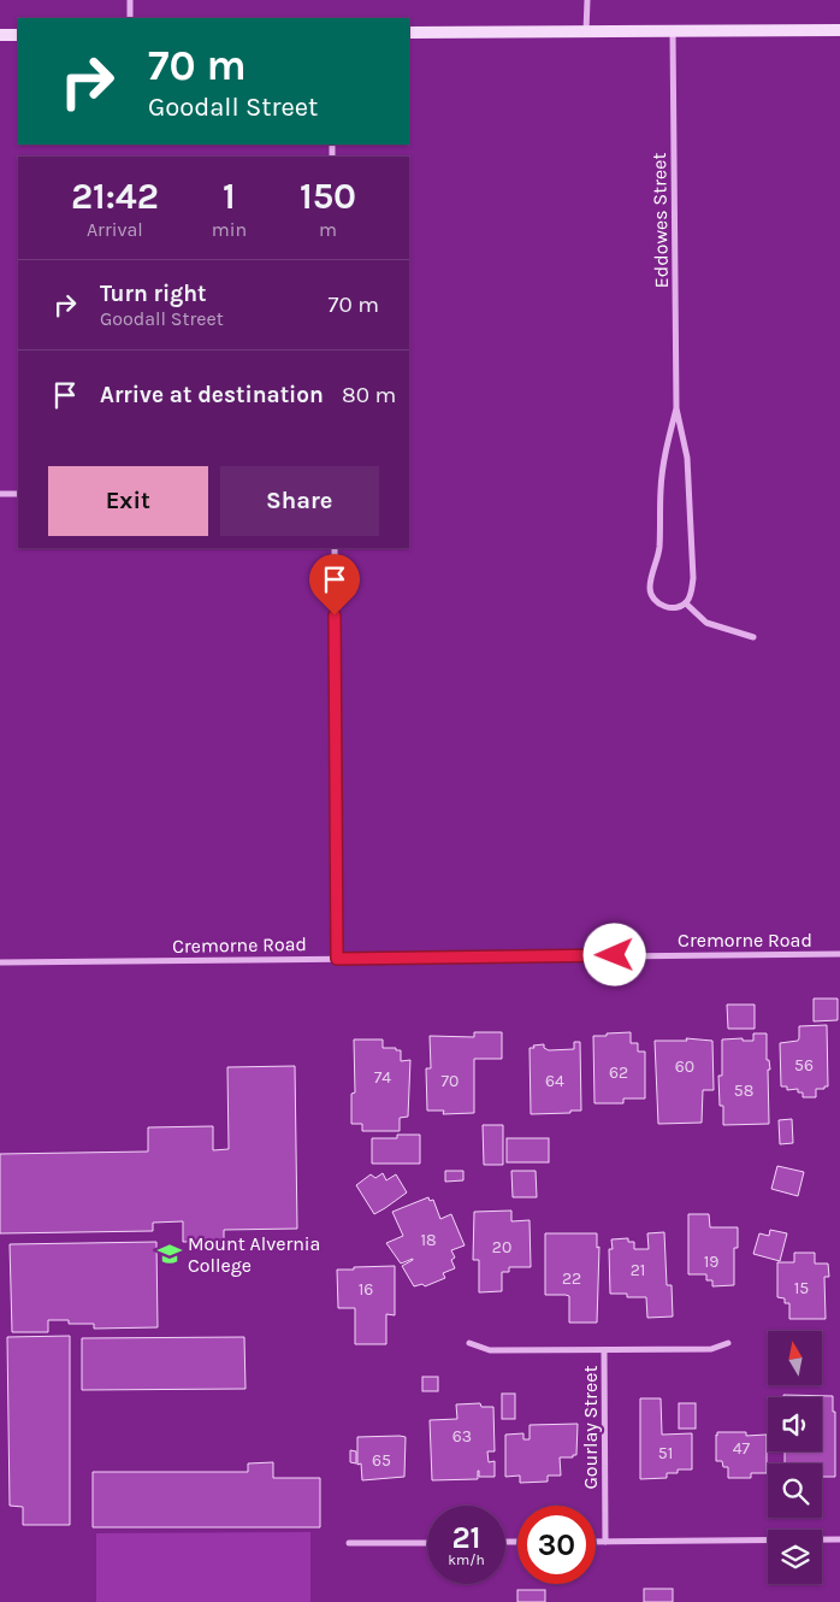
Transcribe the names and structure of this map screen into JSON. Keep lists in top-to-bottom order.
{
  "streets": {
    "street": ["Eddowes Street", "Cremorne Road", "Gourlay Street"]
  },
  "places": {
    "school or university": ["Mount Alvernia College"]
  },
  "house_numbers": [
    "56",
    "60",
    "62",
    "74",
    "70",
    "64",
    "58",
    "18",
    "20",
    "19",
    "21",
    "22",
    "15",
    "16",
    "63",
    "47",
    "51",
    "65"
  ],
  "north": "top",
  "page": {
    "turn": ["70 m", "Goodall Street"],
    "eta": [
      "21:42",
      "Arrival",
      "1",
      "min",
      "150",
      "m"
    ],
    "list": [
      {
        "name": "Turn right",
        "note": "Goodall Street",
        "value": "70 m"
      },
      {
        "name": "Arrive at destination",
        "value": "80 m"
      }
    ],
    "buttons": ["Exit", "Share"],
    "speed": "21 km/h",
    "limit": "30"
  }
}
